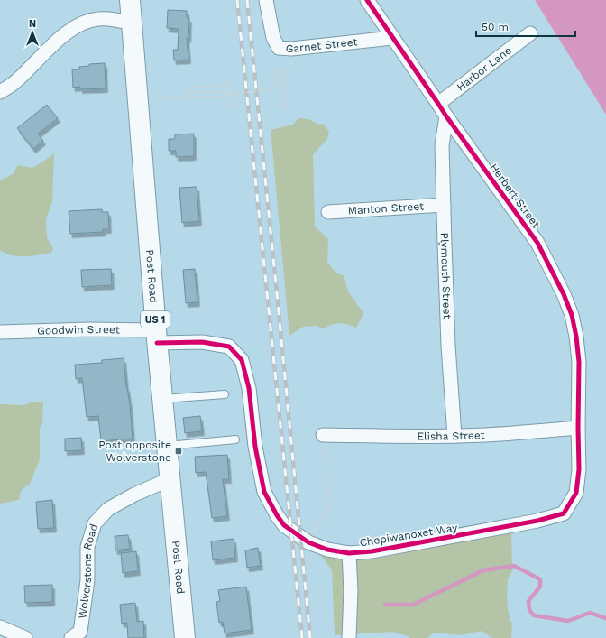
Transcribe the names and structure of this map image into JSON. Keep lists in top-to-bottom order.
{
  "streets": {
    "main road": ["Post Road", "US 1"],
    "street": [
      "Garnet Street",
      "Harbor Lane",
      "Herbert Street",
      "Manton Street",
      "Plymouth Street",
      "Goodwin Street",
      "Elisha Street",
      "Chepiwanoxet Way",
      "Wolverstone Road"
    ]
  },
  "crossings": [
    ["Garnet Street", "Herbert Street"],
    ["Harbor Lane", "Herbert Street"],
    ["Herbert Street", "Plymouth Street"],
    ["Herbert Street", "Elisha Street"],
    ["Herbert Street", "Chepiwanoxet Way"],
    ["Manton Street", "Plymouth Street"],
    ["Post Road", "Goodwin Street"],
    ["Post Road", "Chepiwanoxet Way"],
    ["Post Road", "Wolverstone Road"],
    ["Plymouth Street", "Elisha Street"],
    ["Goodwin Street", "Chepiwanoxet Way"],
    ["Elisha Street", "Chepiwanoxet Way"]
  ],
  "places": {
    "transit": ["Post opposite Wolverstone"]
  },
  "scale_bar": "50 m",
  "north": "top"
}
